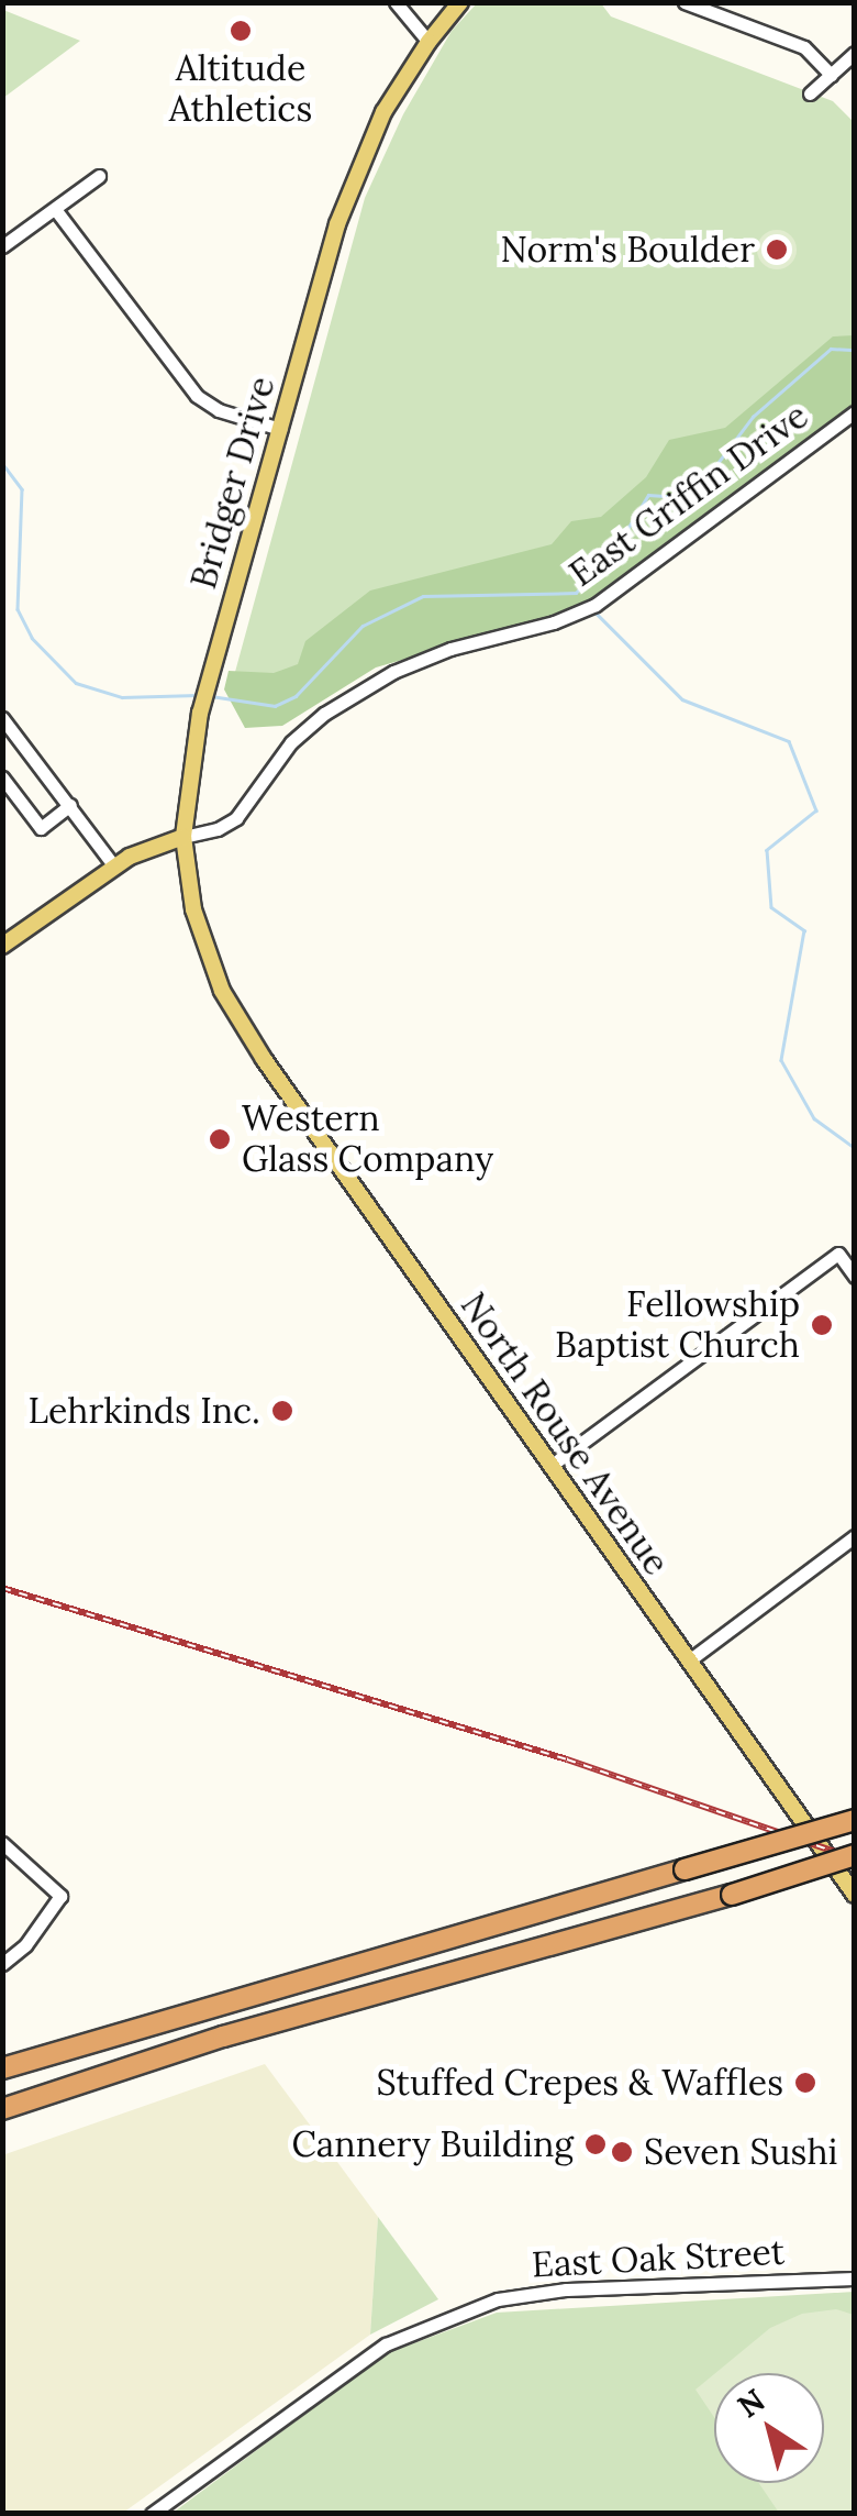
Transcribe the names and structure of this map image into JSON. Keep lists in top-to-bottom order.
{
  "streets": {
    "main road": ["Bridger Drive", "East Griffin Drive", "North Rouse Avenue"],
    "street": ["East Oak Street"]
  },
  "crossings": [
    ["Bridger Drive", "East Griffin Drive"],
    ["Bridger Drive", "North Rouse Avenue"]
  ],
  "places": [
    "Altitude Athletics",
    "Norm's Boulder",
    "Western Glass Company",
    "Fellowship Baptist Church",
    "Lehrkinds Inc.",
    "Stuffed Crepes & Waffles",
    "Cannery Building",
    "Seven Sushi"
  ],
  "north": "top left"
}
